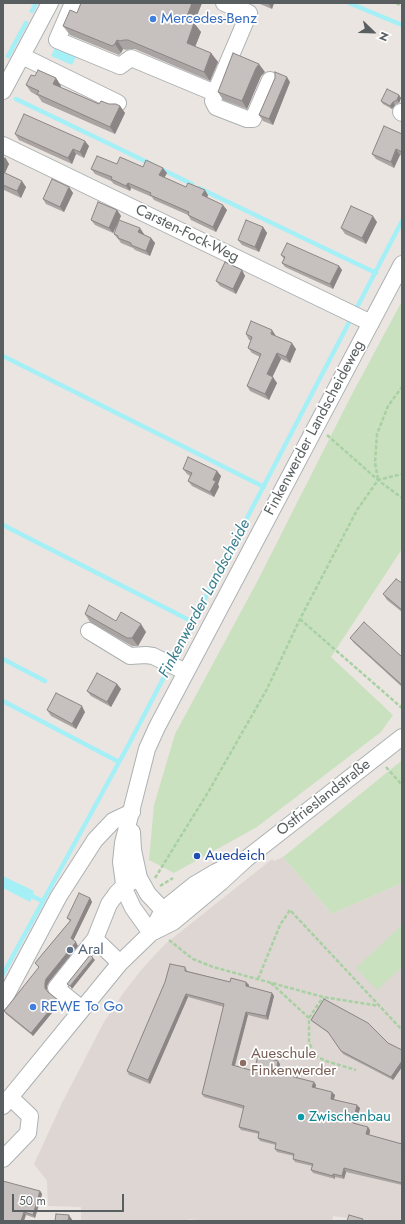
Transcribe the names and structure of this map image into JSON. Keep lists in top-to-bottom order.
{
  "streets": {
    "street": ["Carsten-Fock-Weg", "Finkenwerder Landscheideweg", "Ostfrieslandstraße"]
  },
  "crossings": [
    ["Carsten-Fock-Weg", "Finkenwerder Landscheideweg"],
    ["Finkenwerder Landscheideweg", "Ostfrieslandstraße"]
  ],
  "water": ["Finkenwerder Landscheide"],
  "places": [
    "Mercedes-Benz",
    "Auedeich",
    "Aral",
    "REWE To Go",
    "Aueschule Finkenwerder",
    "Zwischenbau"
  ],
  "scale_bar": "50 m",
  "north": "bottom right"
}
